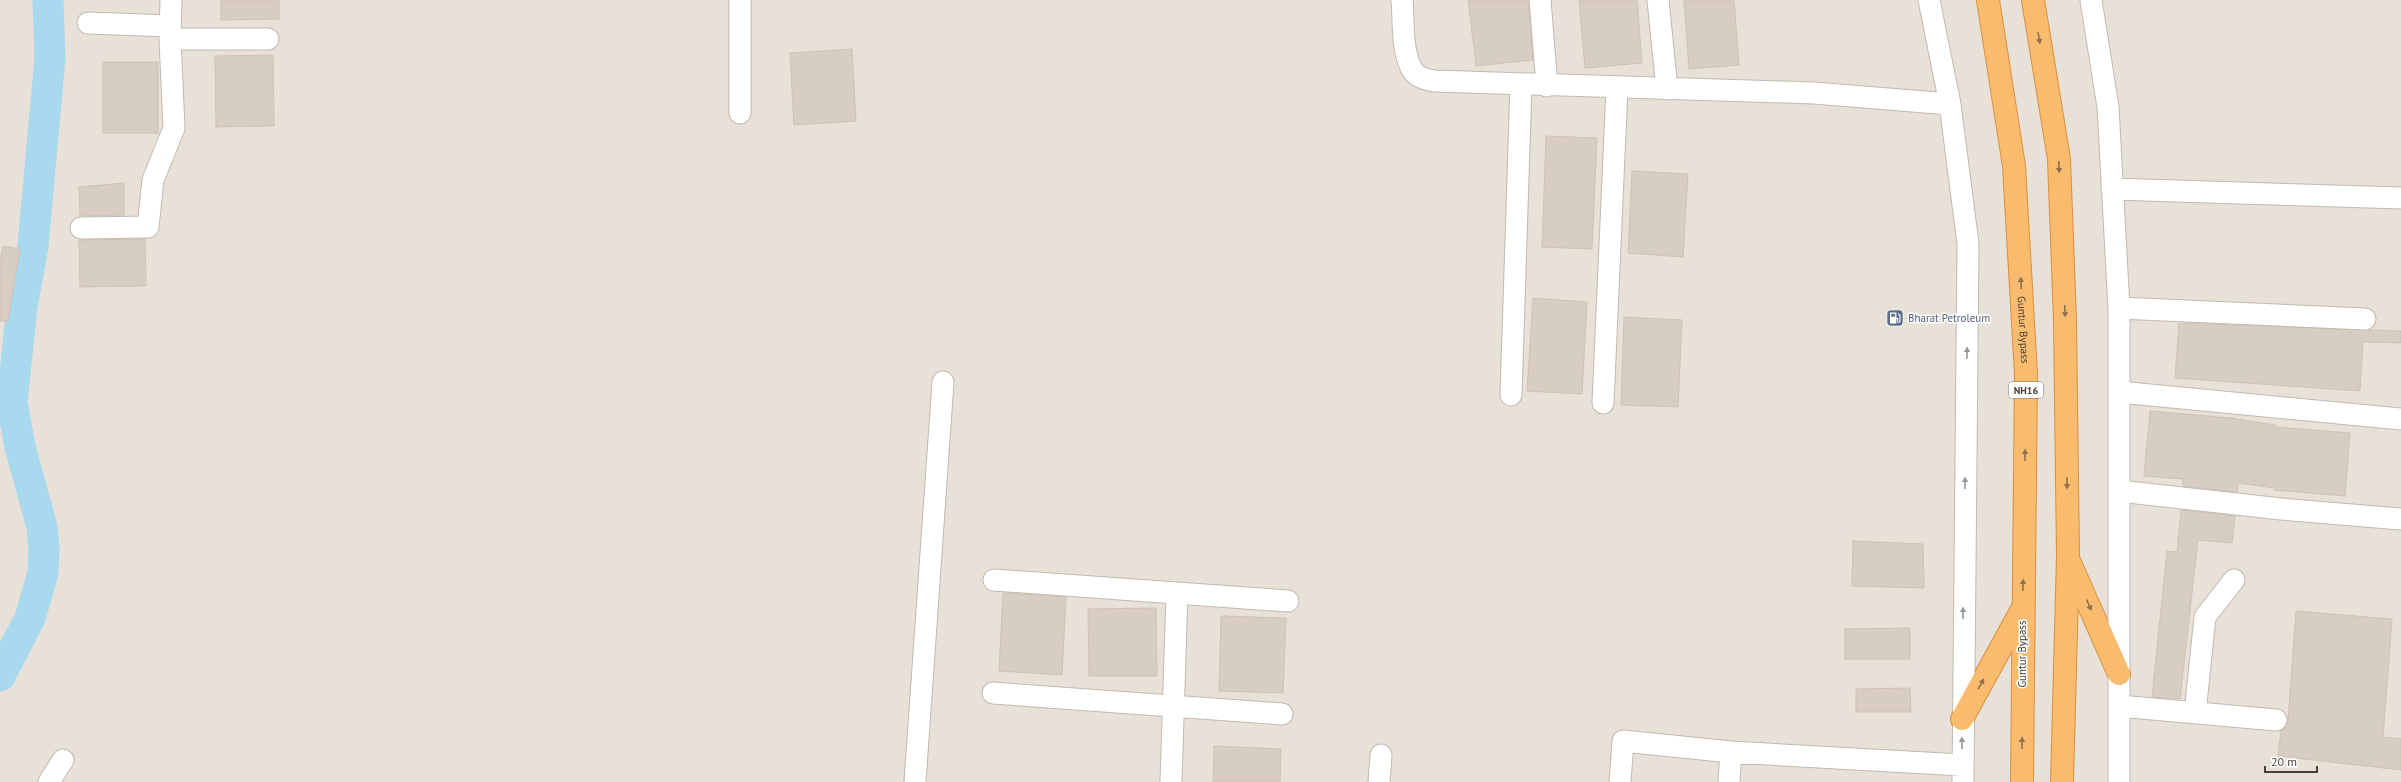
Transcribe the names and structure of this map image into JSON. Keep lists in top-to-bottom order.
{
  "streets": {
    "highway": ["Guntur Bypass", "NH16"]
  },
  "places": {
    "fuel station": ["Bharat Petroleum"]
  },
  "scale_bar": "20 m"
}
